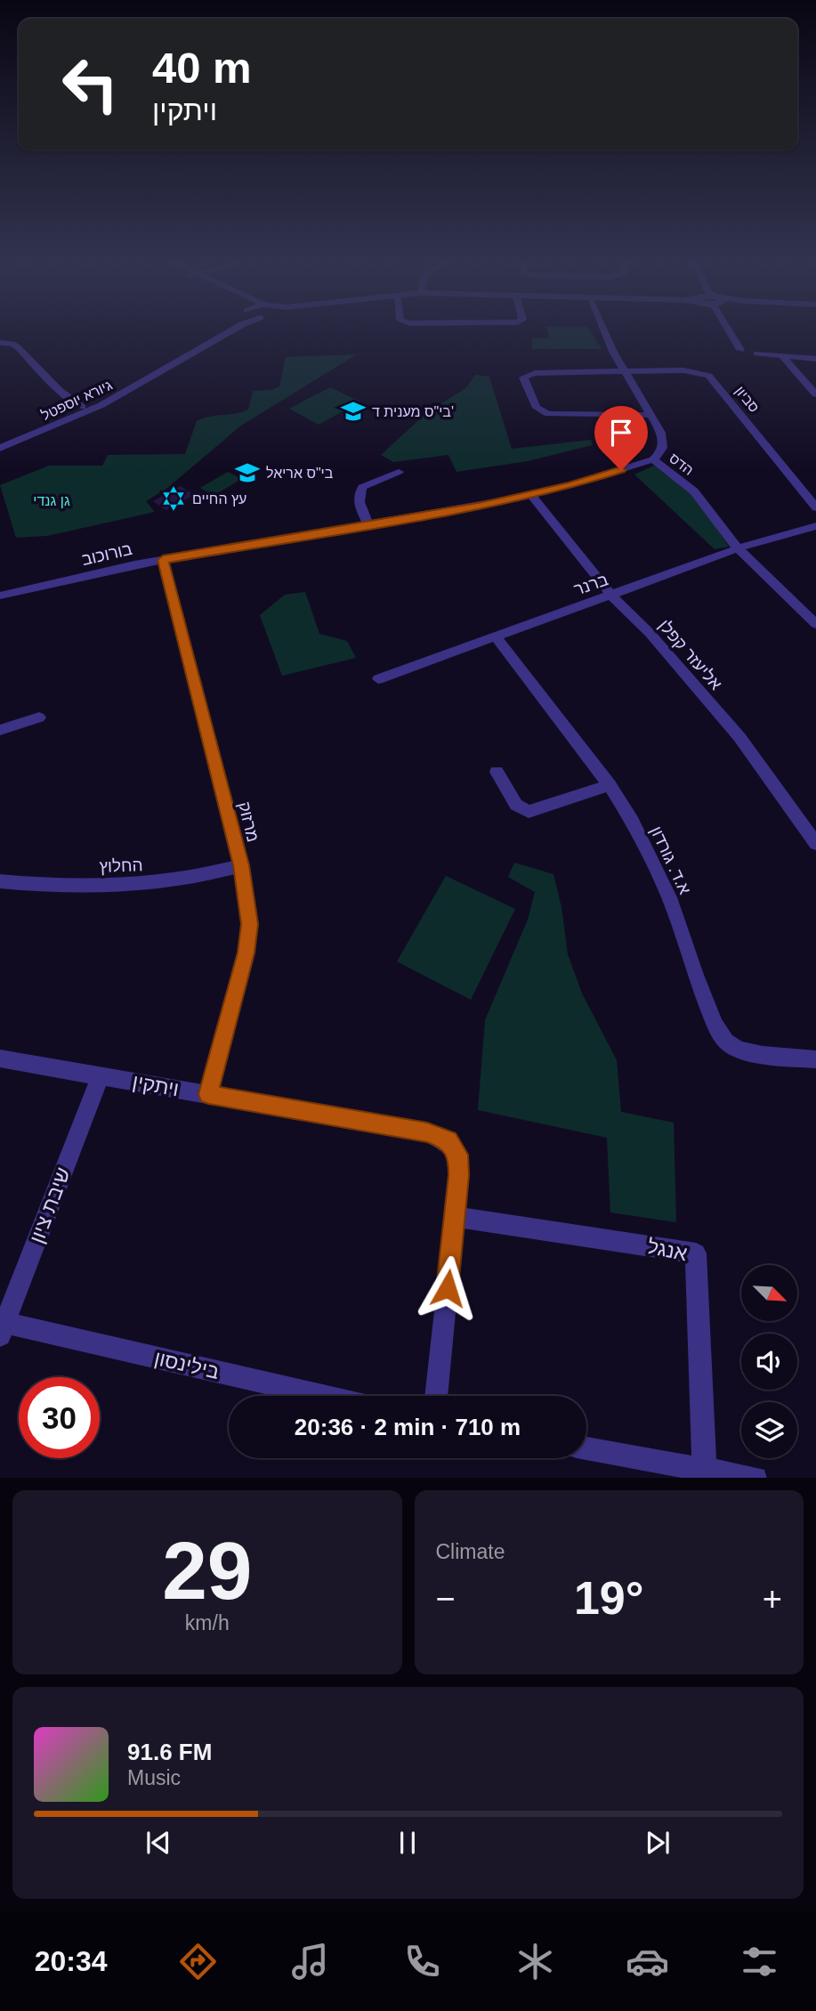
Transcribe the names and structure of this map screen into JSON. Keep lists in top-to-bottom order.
{
  "streets": {
    "street": [
      "סביון",
      "גיורא יוספטל",
      "הדס",
      "בורוכוב",
      "ברנר",
      "אליעזר קפלן",
      "מרזוק",
      "א.ד. גורדון",
      "החלוץ",
      "ויתקין",
      "שיבת ציון",
      "אנגל",
      "בילינסון"
    ]
  },
  "crossings": [
    ["סביון", "הדס"],
    ["הדס", "בורוכוב"],
    ["הדס", "ברנר"],
    ["בורוכוב", "אליעזר קפלן"],
    ["בורוכוב", "מרזוק"],
    ["ברנר", "אליעזר קפלן"],
    ["ברנר", "א.ד. גורדון"],
    ["מרזוק", "החלוץ"],
    ["מרזוק", "ויתקין"],
    ["ויתקין", "שיבת ציון"],
    ["ויתקין", "אנגל"],
    ["שיבת ציון", "בילינסון"]
  ],
  "parks": ["גן גנדי"],
  "places": {
    "school or university": ["בי\"ס מענית ד'", "בי\"ס אריאל"],
    "synagogue": ["עץ החיים"]
  },
  "north": "bottom right",
  "page": {
    "turn": ["40 m", "ויתקין"],
    "limit": "30",
    "trip": "20:36 · 2 min · 710 m",
    "tile": [
      ["29", "km/h"],
      "Climate"
    ],
    "heat": ["−", "19°", "+"],
    "song": ["91.6 FM", "Music"],
    "tabs": "20:34"
  }
}
